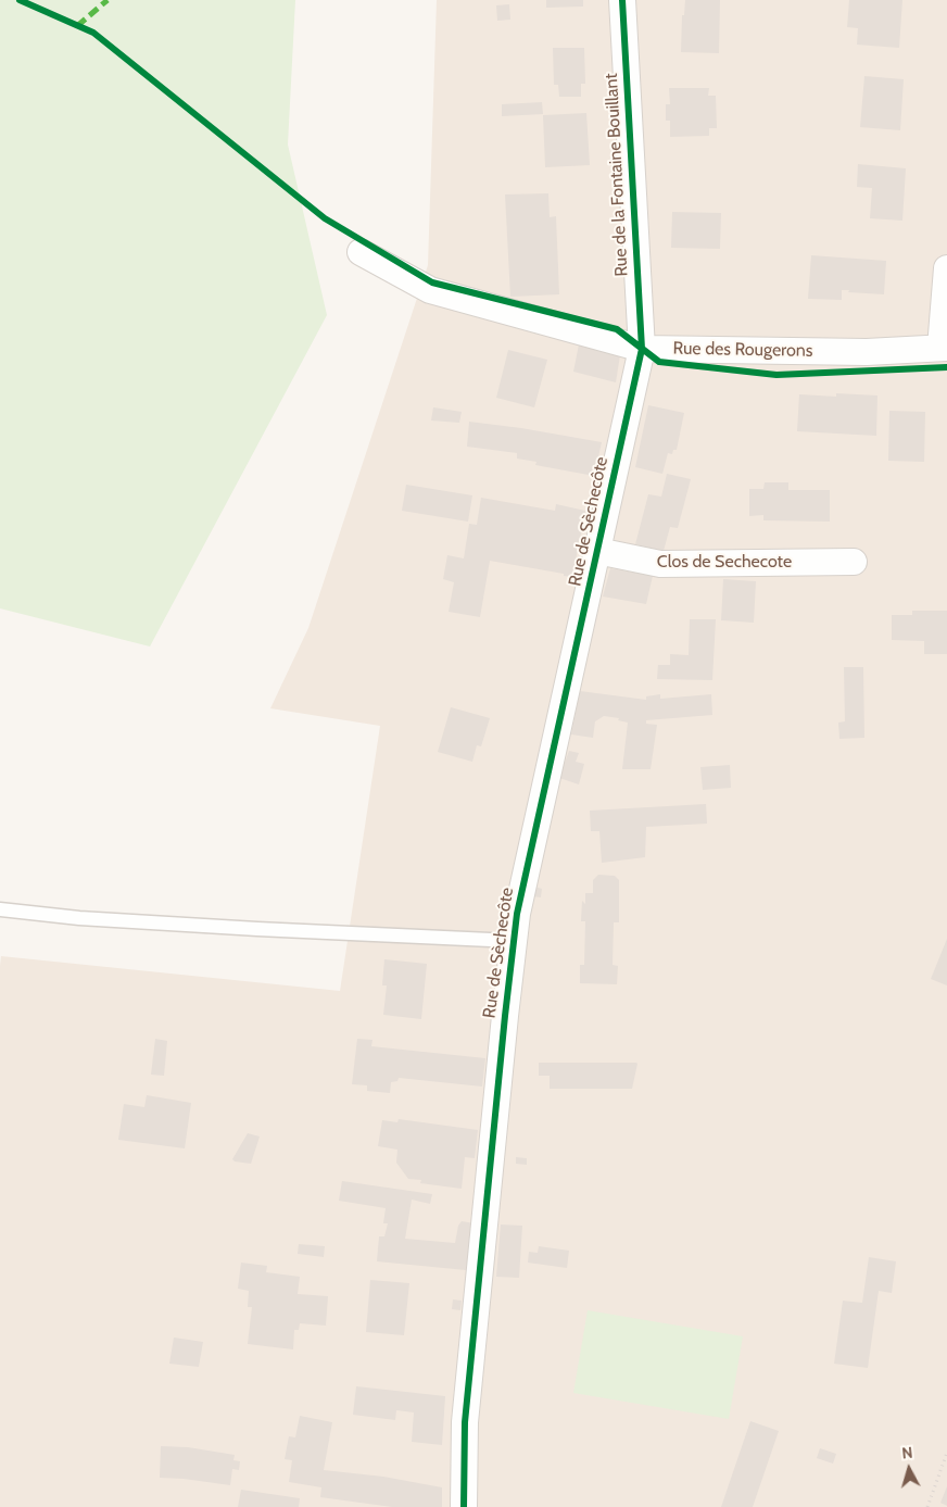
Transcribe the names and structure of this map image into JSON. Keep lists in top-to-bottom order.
{
  "streets": {
    "street": [
      "Rue de la Fontaine Bouillant",
      "Rue des Rougerons",
      "Rue de Sèchecôte",
      "Clos de Sechecote"
    ]
  },
  "crossings": [
    ["Rue de la Fontaine Bouillant", "Rue des Rougerons"],
    ["Rue de la Fontaine Bouillant", "Rue de Sèchecôte"],
    ["Rue des Rougerons", "Rue de Sèchecôte"],
    ["Rue de Sèchecôte", "Clos de Sechecote"]
  ],
  "north": "top"
}
